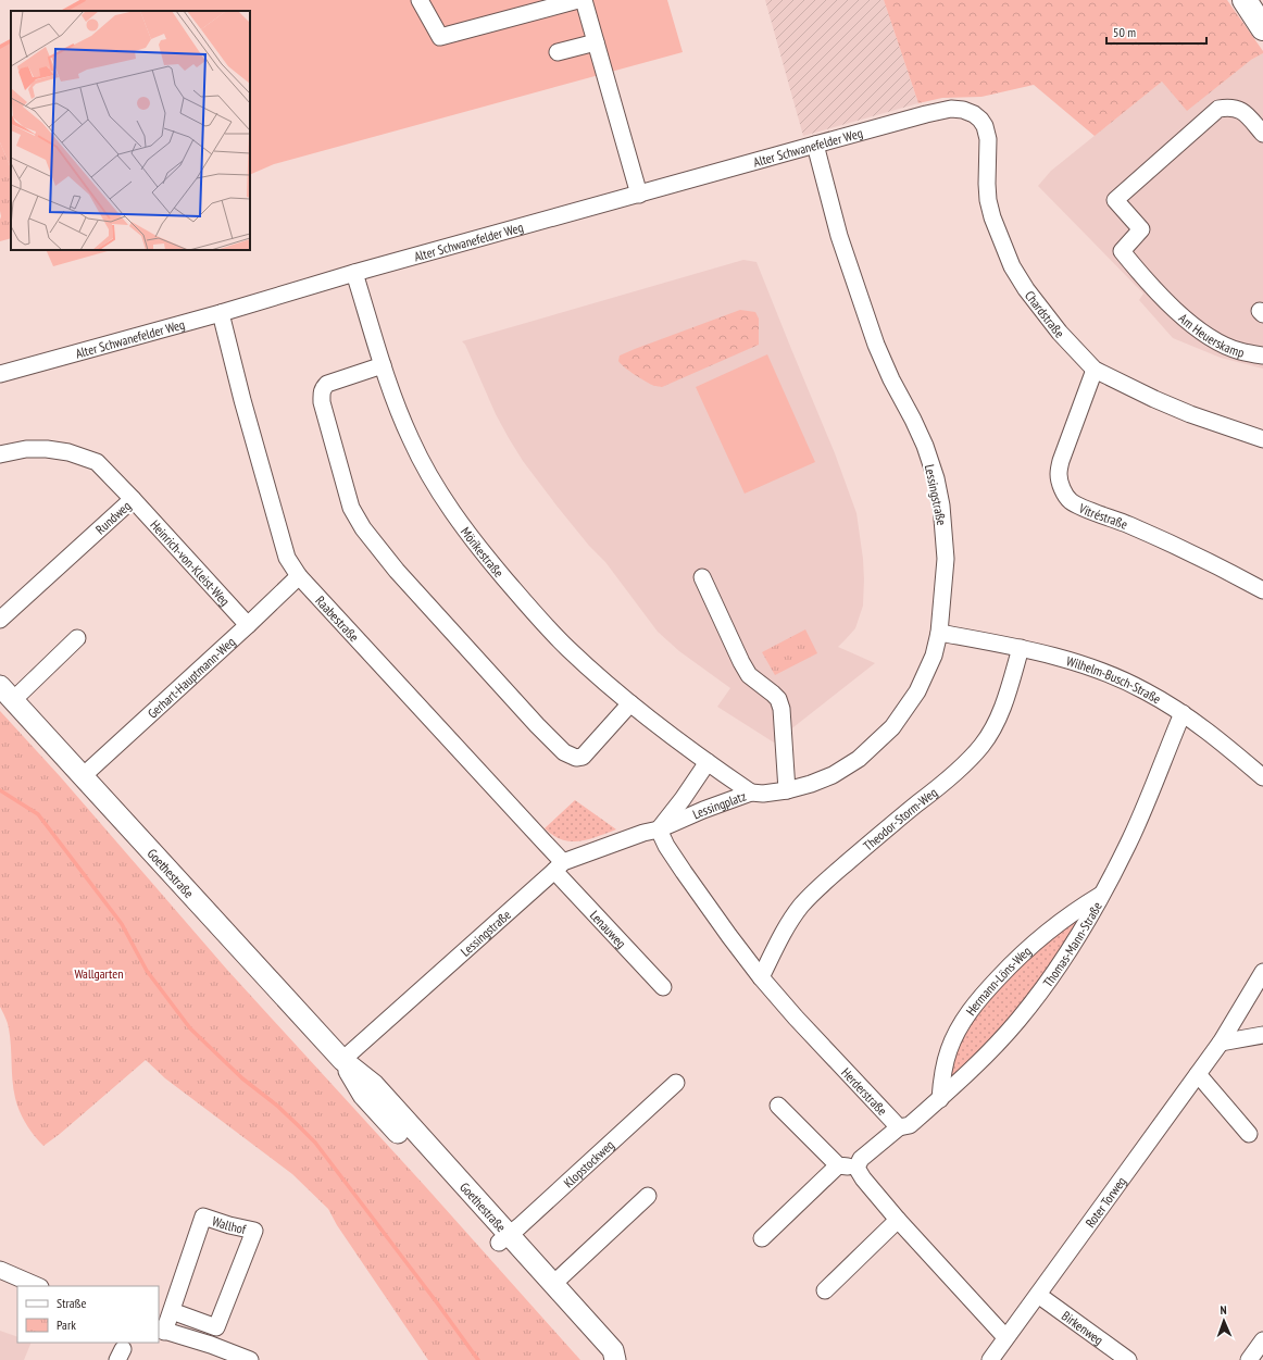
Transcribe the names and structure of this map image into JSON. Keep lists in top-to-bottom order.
{
  "streets": {
    "main road": ["Goethestraße"],
    "street": [
      "Alter Schwanefelder Weg",
      "Chardstraße",
      "Am Heuerskamp",
      "Lessingstraße",
      "Vitréstraße",
      "Rundweg",
      "Mörikestraße",
      "Heinrich-von-Kleist-Weg",
      "Raabestraße",
      "Gerhart-Hauptmann-Weg",
      "Wilhelm-Busch-Straße",
      "Lessingplatz",
      "Theodor-Storm-Weg",
      "Lenauweg",
      "Thomas-Mann-Straße",
      "Hermann-Löns-Weg",
      "Herderstraße",
      "Klopstockweg",
      "Roter Torweg",
      "Wallhof",
      "Birkenweg"
    ]
  },
  "crossings": [
    ["Alter Schwanefelder Weg", "Chardstraße"],
    ["Alter Schwanefelder Weg", "Lessingstraße"],
    ["Alter Schwanefelder Weg", "Mörikestraße"],
    ["Alter Schwanefelder Weg", "Raabestraße"],
    ["Chardstraße", "Vitréstraße"],
    ["Lessingstraße", "Raabestraße"],
    ["Lessingstraße", "Wilhelm-Busch-Straße"],
    ["Lessingstraße", "Lessingplatz"],
    ["Lessingstraße", "Goethestraße"],
    ["Lessingstraße", "Lenauweg"],
    ["Lessingstraße", "Herderstraße"],
    ["Rundweg", "Heinrich-von-Kleist-Weg"],
    ["Mörikestraße", "Lessingplatz"],
    ["Heinrich-von-Kleist-Weg", "Gerhart-Hauptmann-Weg"],
    ["Raabestraße", "Gerhart-Hauptmann-Weg"],
    ["Raabestraße", "Lenauweg"],
    ["Gerhart-Hauptmann-Weg", "Goethestraße"],
    ["Wilhelm-Busch-Straße", "Theodor-Storm-Weg"],
    ["Wilhelm-Busch-Straße", "Thomas-Mann-Straße"],
    ["Lessingplatz", "Herderstraße"],
    ["Theodor-Storm-Weg", "Herderstraße"],
    ["Goethestraße", "Klopstockweg"],
    ["Thomas-Mann-Straße", "Hermann-Löns-Weg"],
    ["Thomas-Mann-Straße", "Herderstraße"],
    ["Roter Torweg", "Birkenweg"]
  ],
  "parks": ["Wallgarten"],
  "legend": ["Straße", "Park"],
  "scale_bar": "50 m",
  "north": "top"
}
